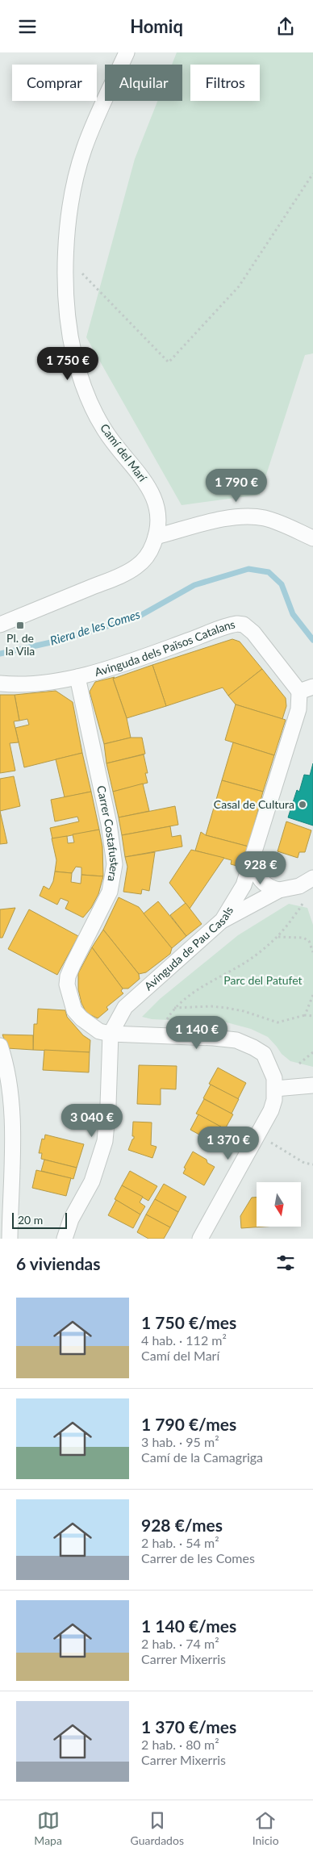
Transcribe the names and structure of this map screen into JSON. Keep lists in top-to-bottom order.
{
  "streets": {
    "street": [
      "Camí del Marí",
      "Avinguda dels Països Catalans",
      "Carrer Costafustera",
      "Avinguda de Pau Casals"
    ]
  },
  "crossings": [
    ["Avinguda dels Països Catalans", "Carrer Costafustera"],
    ["Avinguda dels Països Catalans", "Avinguda de Pau Casals"],
    ["Carrer Costafustera", "Avinguda de Pau Casals"]
  ],
  "water": ["Riera de les Comes"],
  "parks": ["Parc del Patufet"],
  "places": {
    "transit": ["Pl. de la Vila"],
    "other": ["Casal de Cultura"]
  },
  "scale_bar": "20 m",
  "north": "bottom",
  "page": {
    "header": "Homiq",
    "chip": ["Comprar", "Alquilar", "Filtros"],
    "price": [
      "1 750 €",
      "1 790 €",
      "928 €",
      "1 140 €",
      "3 040 €",
      "1 370 €"
    ],
    "scale": "20 m",
    "heading": "6 viviendas",
    "list": [
      {
        "name": "1 750 €/mes",
        "note": "4 hab. · 112 m² · Camí del Marí"
      },
      {
        "name": "1 790 €/mes",
        "note": "3 hab. · 95 m² · Camí de la Camagriga"
      },
      {
        "name": "928 €/mes",
        "note": "2 hab. · 54 m² · Carrer de les Comes"
      },
      {
        "name": "1 140 €/mes",
        "note": "2 hab. · 74 m² · Carrer Mixerris"
      },
      {
        "name": "1 370 €/mes",
        "note": "2 hab. · 80 m² · Carrer Mixerris"
      }
    ],
    "tabs": ["Mapa", "Guardados", "Inicio"]
  }
}
